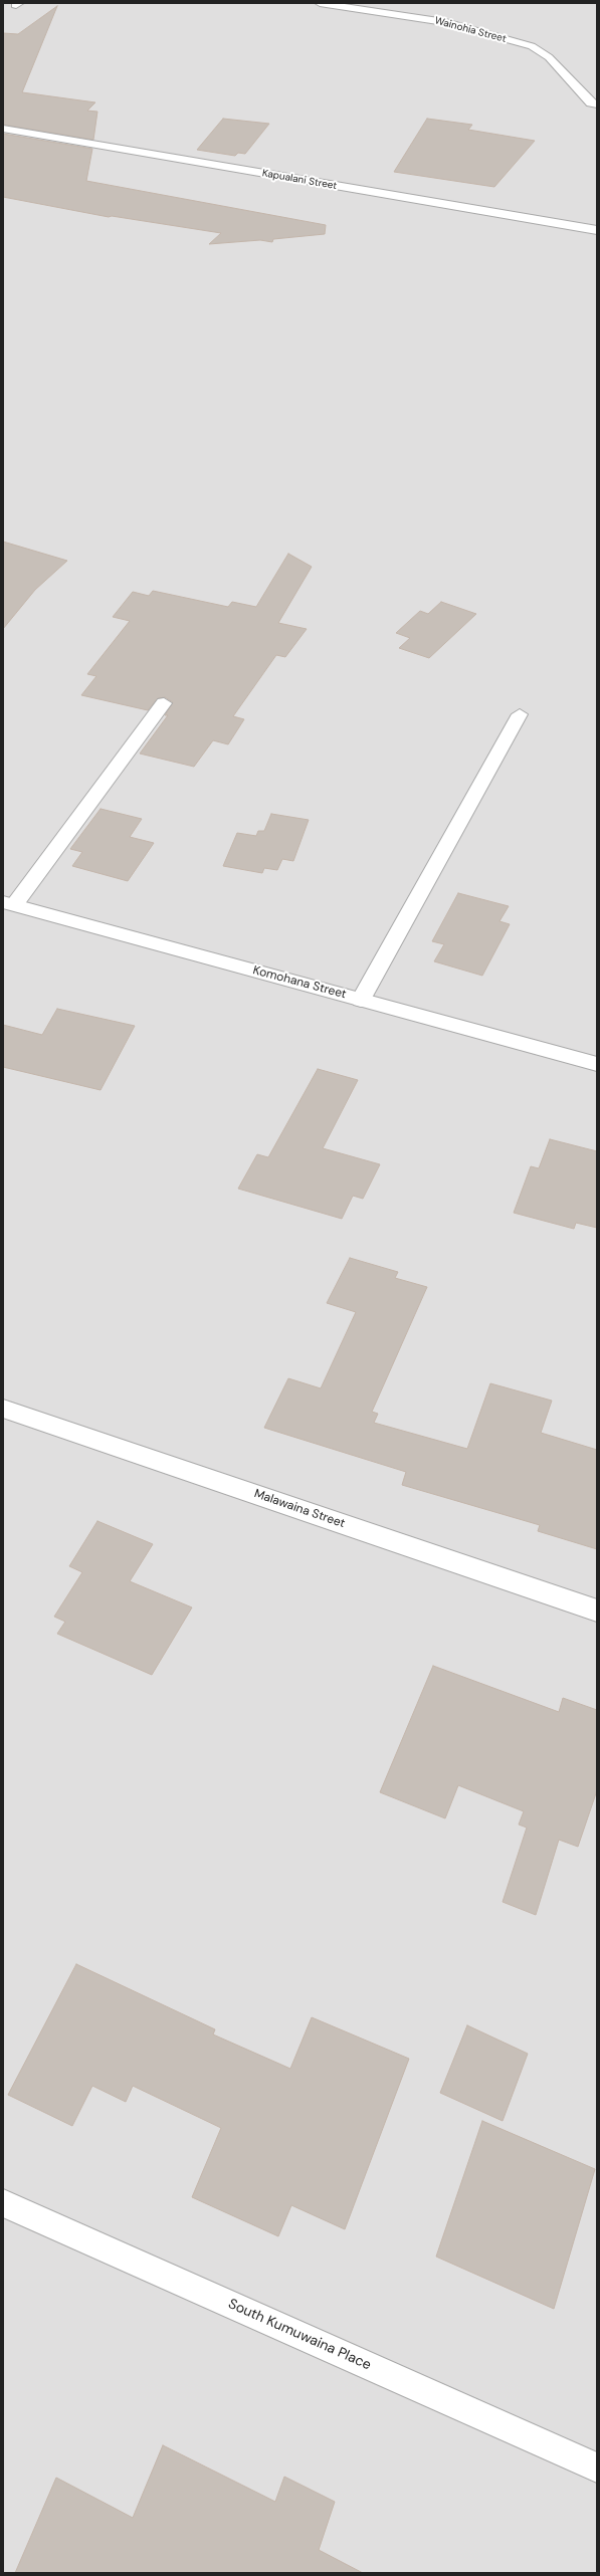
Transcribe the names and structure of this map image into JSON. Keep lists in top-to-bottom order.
{
  "streets": {
    "street": ["Kapualani Street", "Komohana Street", "Malawaina Street"],
    "lane": ["Wainohia Street", "South Kumuwaina Place"]
  }
}
